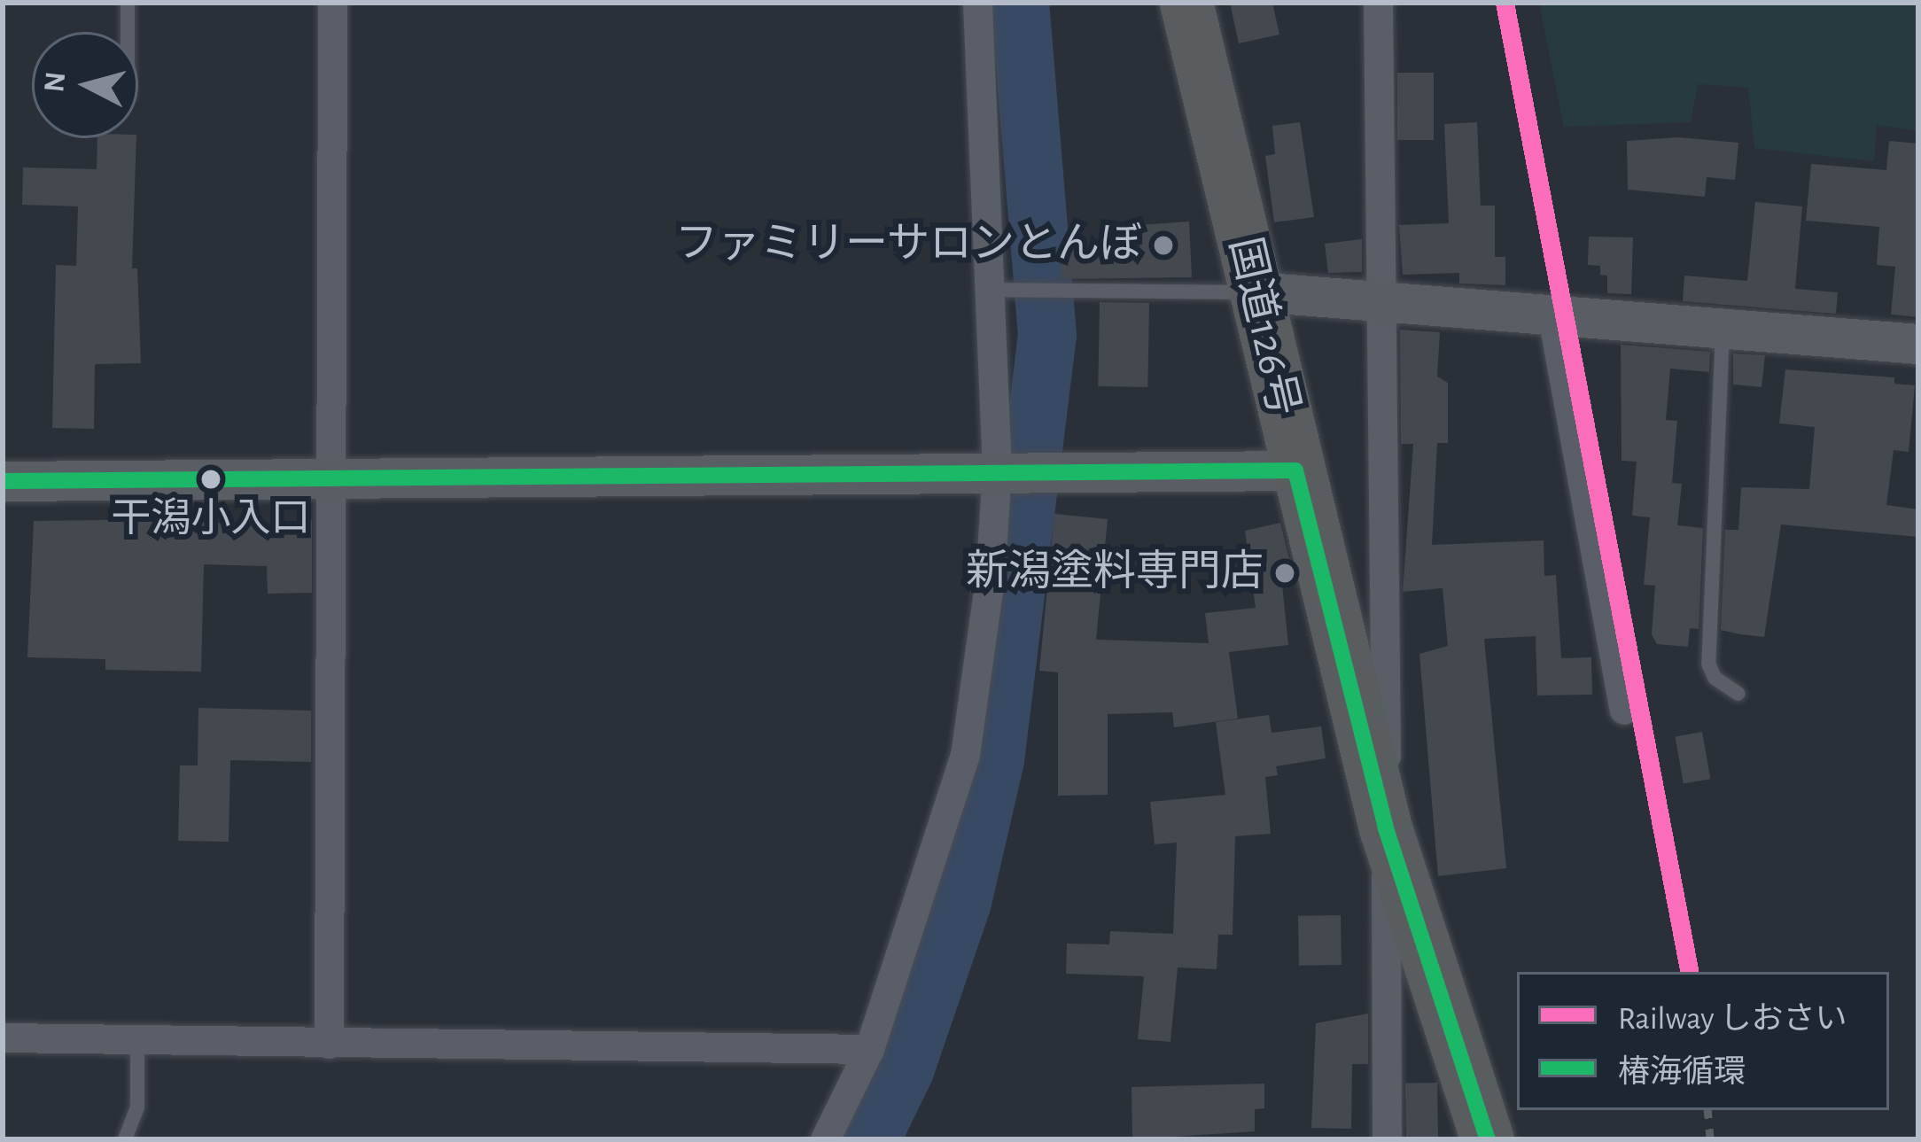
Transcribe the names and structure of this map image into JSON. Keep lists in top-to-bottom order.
{
  "streets": {
    "highway": ["国道126号"]
  },
  "places": ["ファミリーサロンとんぼ", "干潟小入口", "新潟塗料専門店"],
  "lines": ["rail line しおさい", "transit line 椿海循環"],
  "legend": ["Railway しおさい", "椿海循環"],
  "north": "left"
}
